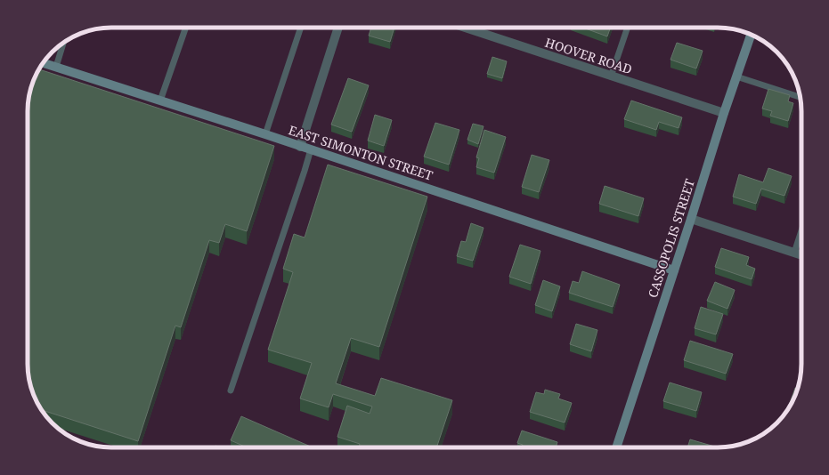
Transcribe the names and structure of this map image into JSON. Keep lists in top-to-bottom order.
{
  "streets": {
    "street": ["HOOVER ROAD", "EAST SIMONTON STREET", "CASSOPOLIS STREET"]
  },
  "crossings": [
    ["HOOVER ROAD", "CASSOPOLIS STREET"],
    ["EAST SIMONTON STREET", "CASSOPOLIS STREET"]
  ]
}
